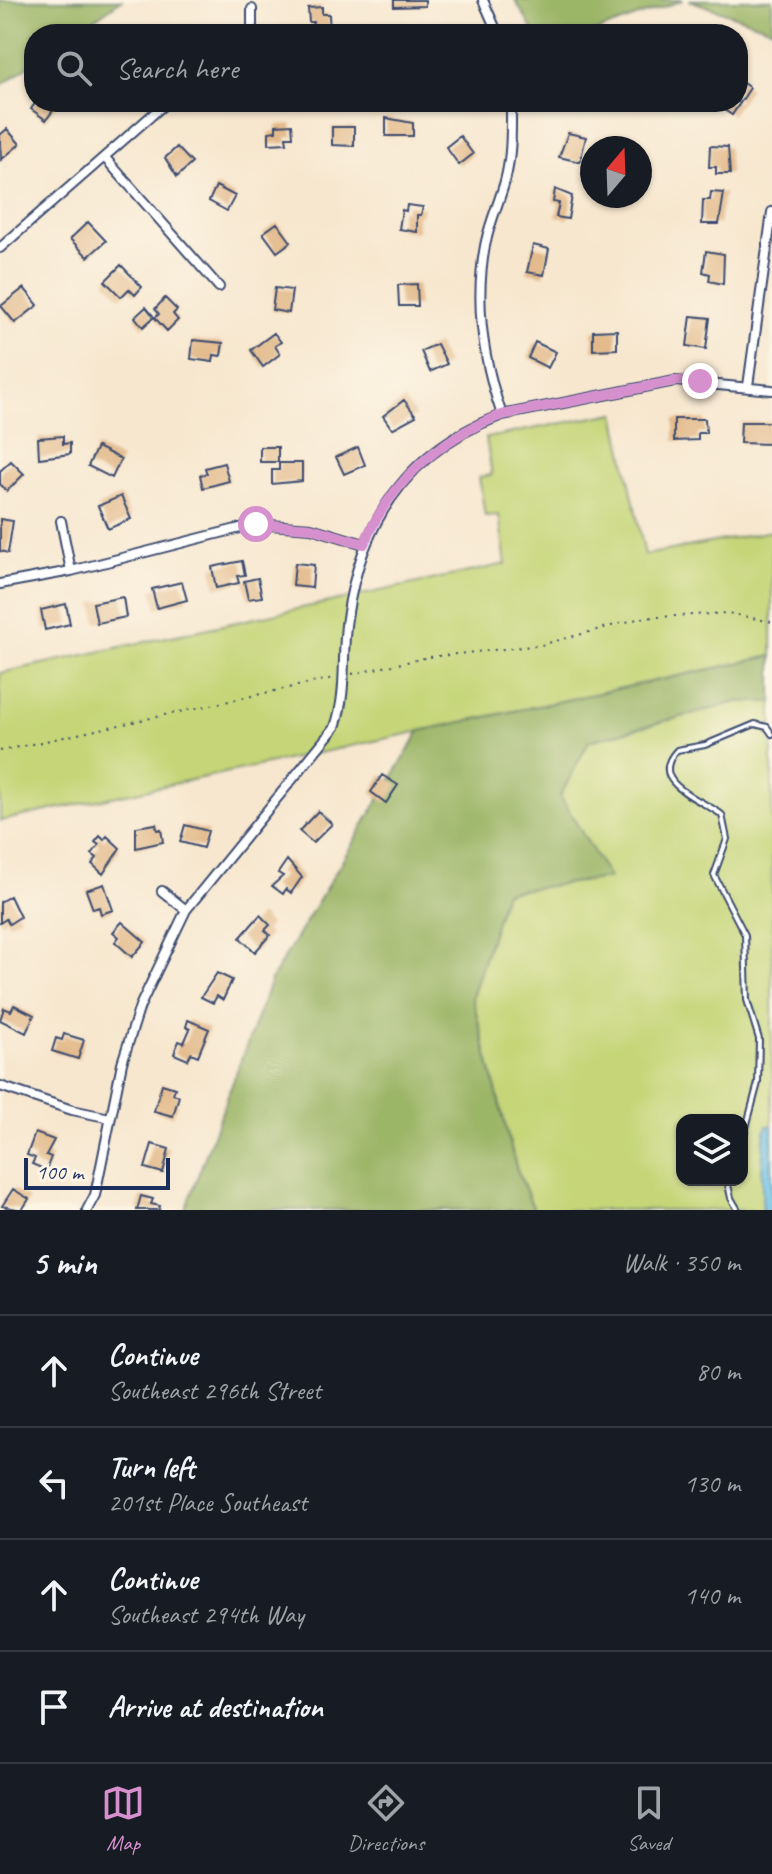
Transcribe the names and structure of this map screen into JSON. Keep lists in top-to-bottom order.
{
  "scale_bar": "100 m",
  "north": "top",
  "page": {
    "search": "Search here",
    "scale": "100 m",
    "heading": ["5 min", "Walk · 350 m"],
    "list": [
      ["Continue", "Southeast 296th Street", "80 m"],
      ["Turn left", "201st Place Southeast", "130 m"],
      ["Continue", "Southeast 294th Way", "140 m"],
      "Arrive at destination"
    ],
    "nav": ["Map", "Directions", "Saved"]
  }
}
